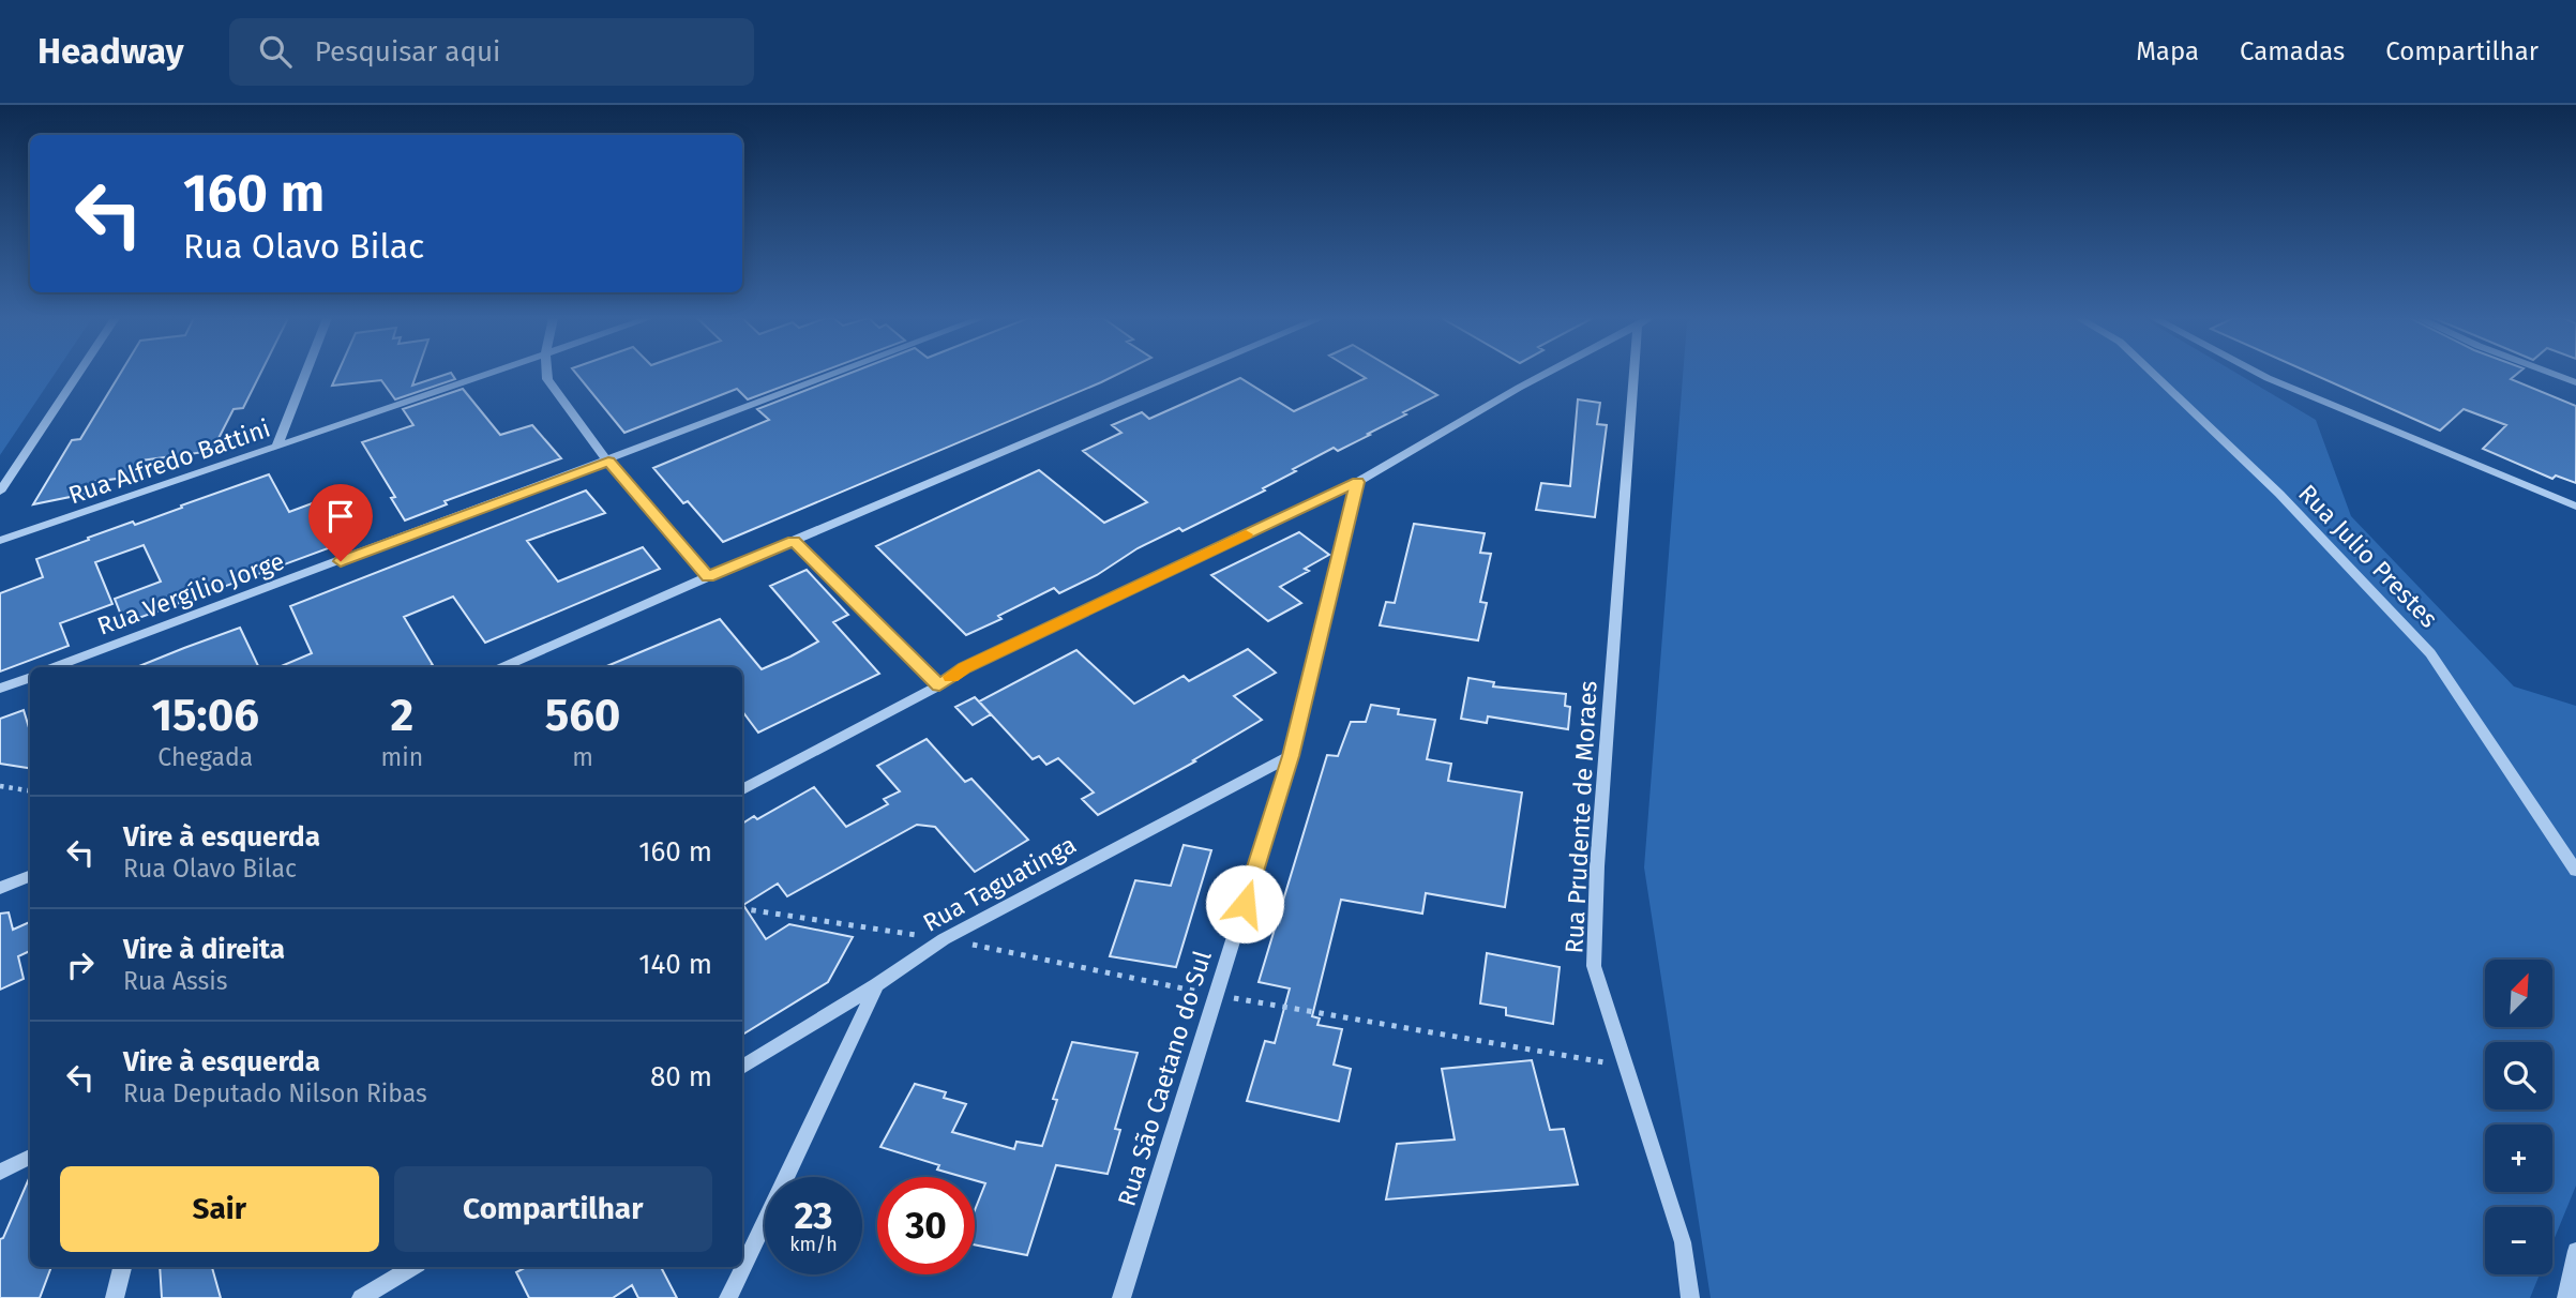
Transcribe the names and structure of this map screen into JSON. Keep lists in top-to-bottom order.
{
  "streets": {
    "street": [
      "Rua Alfredo Battini",
      "Rua Julio Prestes",
      "Rua Vergílio Jorge",
      "Rua Prudente de Moraes",
      "Rua Taguatinga",
      "Rua São Caetano do Sul"
    ]
  },
  "crossings": [
    ["Rua Taguatinga", "Rua São Caetano do Sul"]
  ],
  "north": "top right",
  "page": {
    "header": "Headway",
    "search": "Pesquisar aqui",
    "nav": ["Mapa", "Camadas", "Compartilhar"],
    "turn": ["160 m", "Rua Olavo Bilac"],
    "eta": [
      "15:06",
      "Chegada",
      "2",
      "min",
      "560",
      "m"
    ],
    "list": [
      {
        "name": "Vire à esquerda",
        "note": "Rua Olavo Bilac",
        "value": "160 m"
      },
      {
        "name": "Vire à direita",
        "note": "Rua Assis",
        "value": "140 m"
      },
      {
        "name": "Vire à esquerda",
        "note": "Rua Deputado Nilson Ribas",
        "value": "80 m"
      }
    ],
    "map_buttons": ["+", "−"],
    "buttons": ["Sair", "Compartilhar"],
    "speed": "23 km/h",
    "limit": "30"
  }
}
